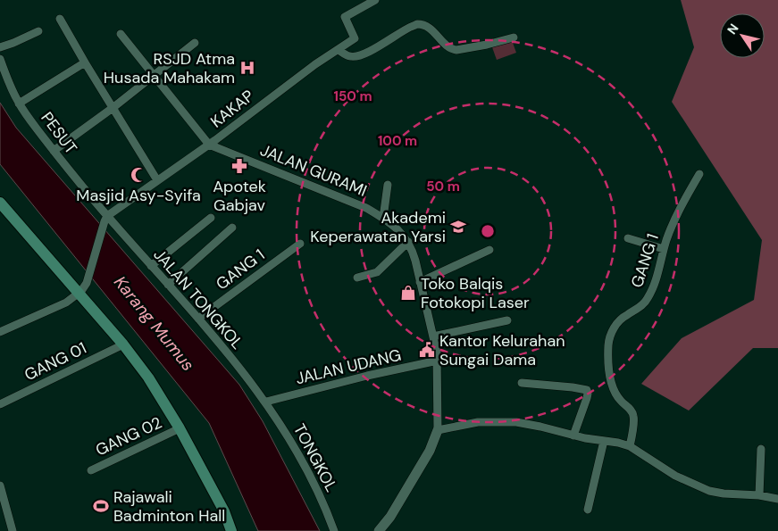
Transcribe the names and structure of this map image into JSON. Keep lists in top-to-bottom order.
{
  "streets": {
    "street": [
      "KAKAP",
      "PESUT",
      "JALAN GURAMI",
      "GANG 1",
      "JALAN TONGKOL",
      "GANG 01",
      "JALAN UDANG",
      "GANG 02",
      "TONGKOL"
    ]
  },
  "crossings": [
    ["KAKAP", "PESUT"],
    ["KAKAP", "JALAN GURAMI"],
    ["KAKAP", "JALAN TONGKOL"],
    ["PESUT", "JALAN TONGKOL"],
    ["JALAN GURAMI", "JALAN UDANG"],
    ["GANG 1", "JALAN TONGKOL"],
    ["JALAN TONGKOL", "JALAN UDANG"],
    ["JALAN TONGKOL", "TONGKOL"],
    ["JALAN UDANG", "TONGKOL"]
  ],
  "water": ["Karang Mumus"],
  "places": {
    "hospital": ["RSJD Atma Husada Mahakam"],
    "pharmacy": ["Apotek Gabjav"],
    "mosque": ["Masjid Asy-Syifa"],
    "school or university": ["Akademi Keperawatan Yarsi"],
    "shop": ["Toko Balqis Fotokopi Laser"],
    "public building": ["Kantor Kelurahan Sungai Dama"],
    "sports": ["Rajawali Badminton Hall"]
  },
  "north": "top left",
  "rings": ["150 m", "100 m", "50 m"]
}
